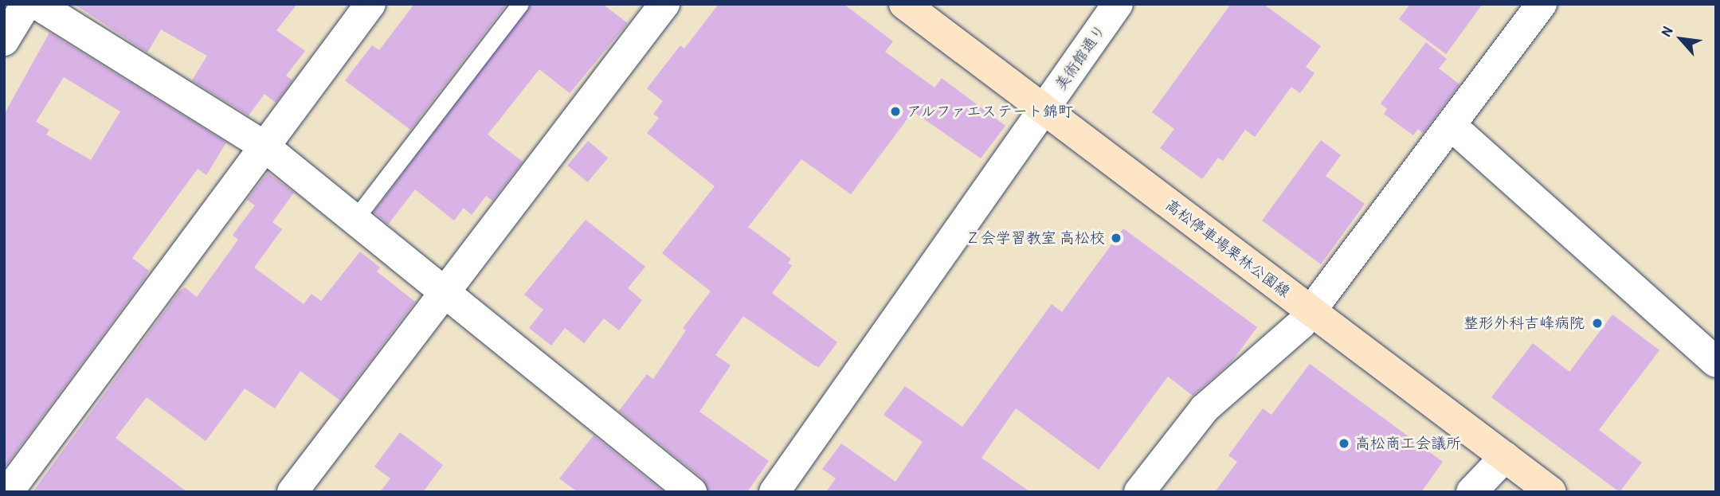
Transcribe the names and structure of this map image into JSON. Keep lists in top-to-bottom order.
{
  "streets": {
    "main road": ["高松停車場栗林公園線"],
    "street": ["美術館通り"]
  },
  "crossings": [
    ["美術館通り", "高松停車場栗林公園線"]
  ],
  "places": [
    "アルファエステート錦町",
    "Ｚ会学習教室 高松校",
    "整形外科吉峰病院",
    "高松商工会議所"
  ],
  "north": "top left"
}
